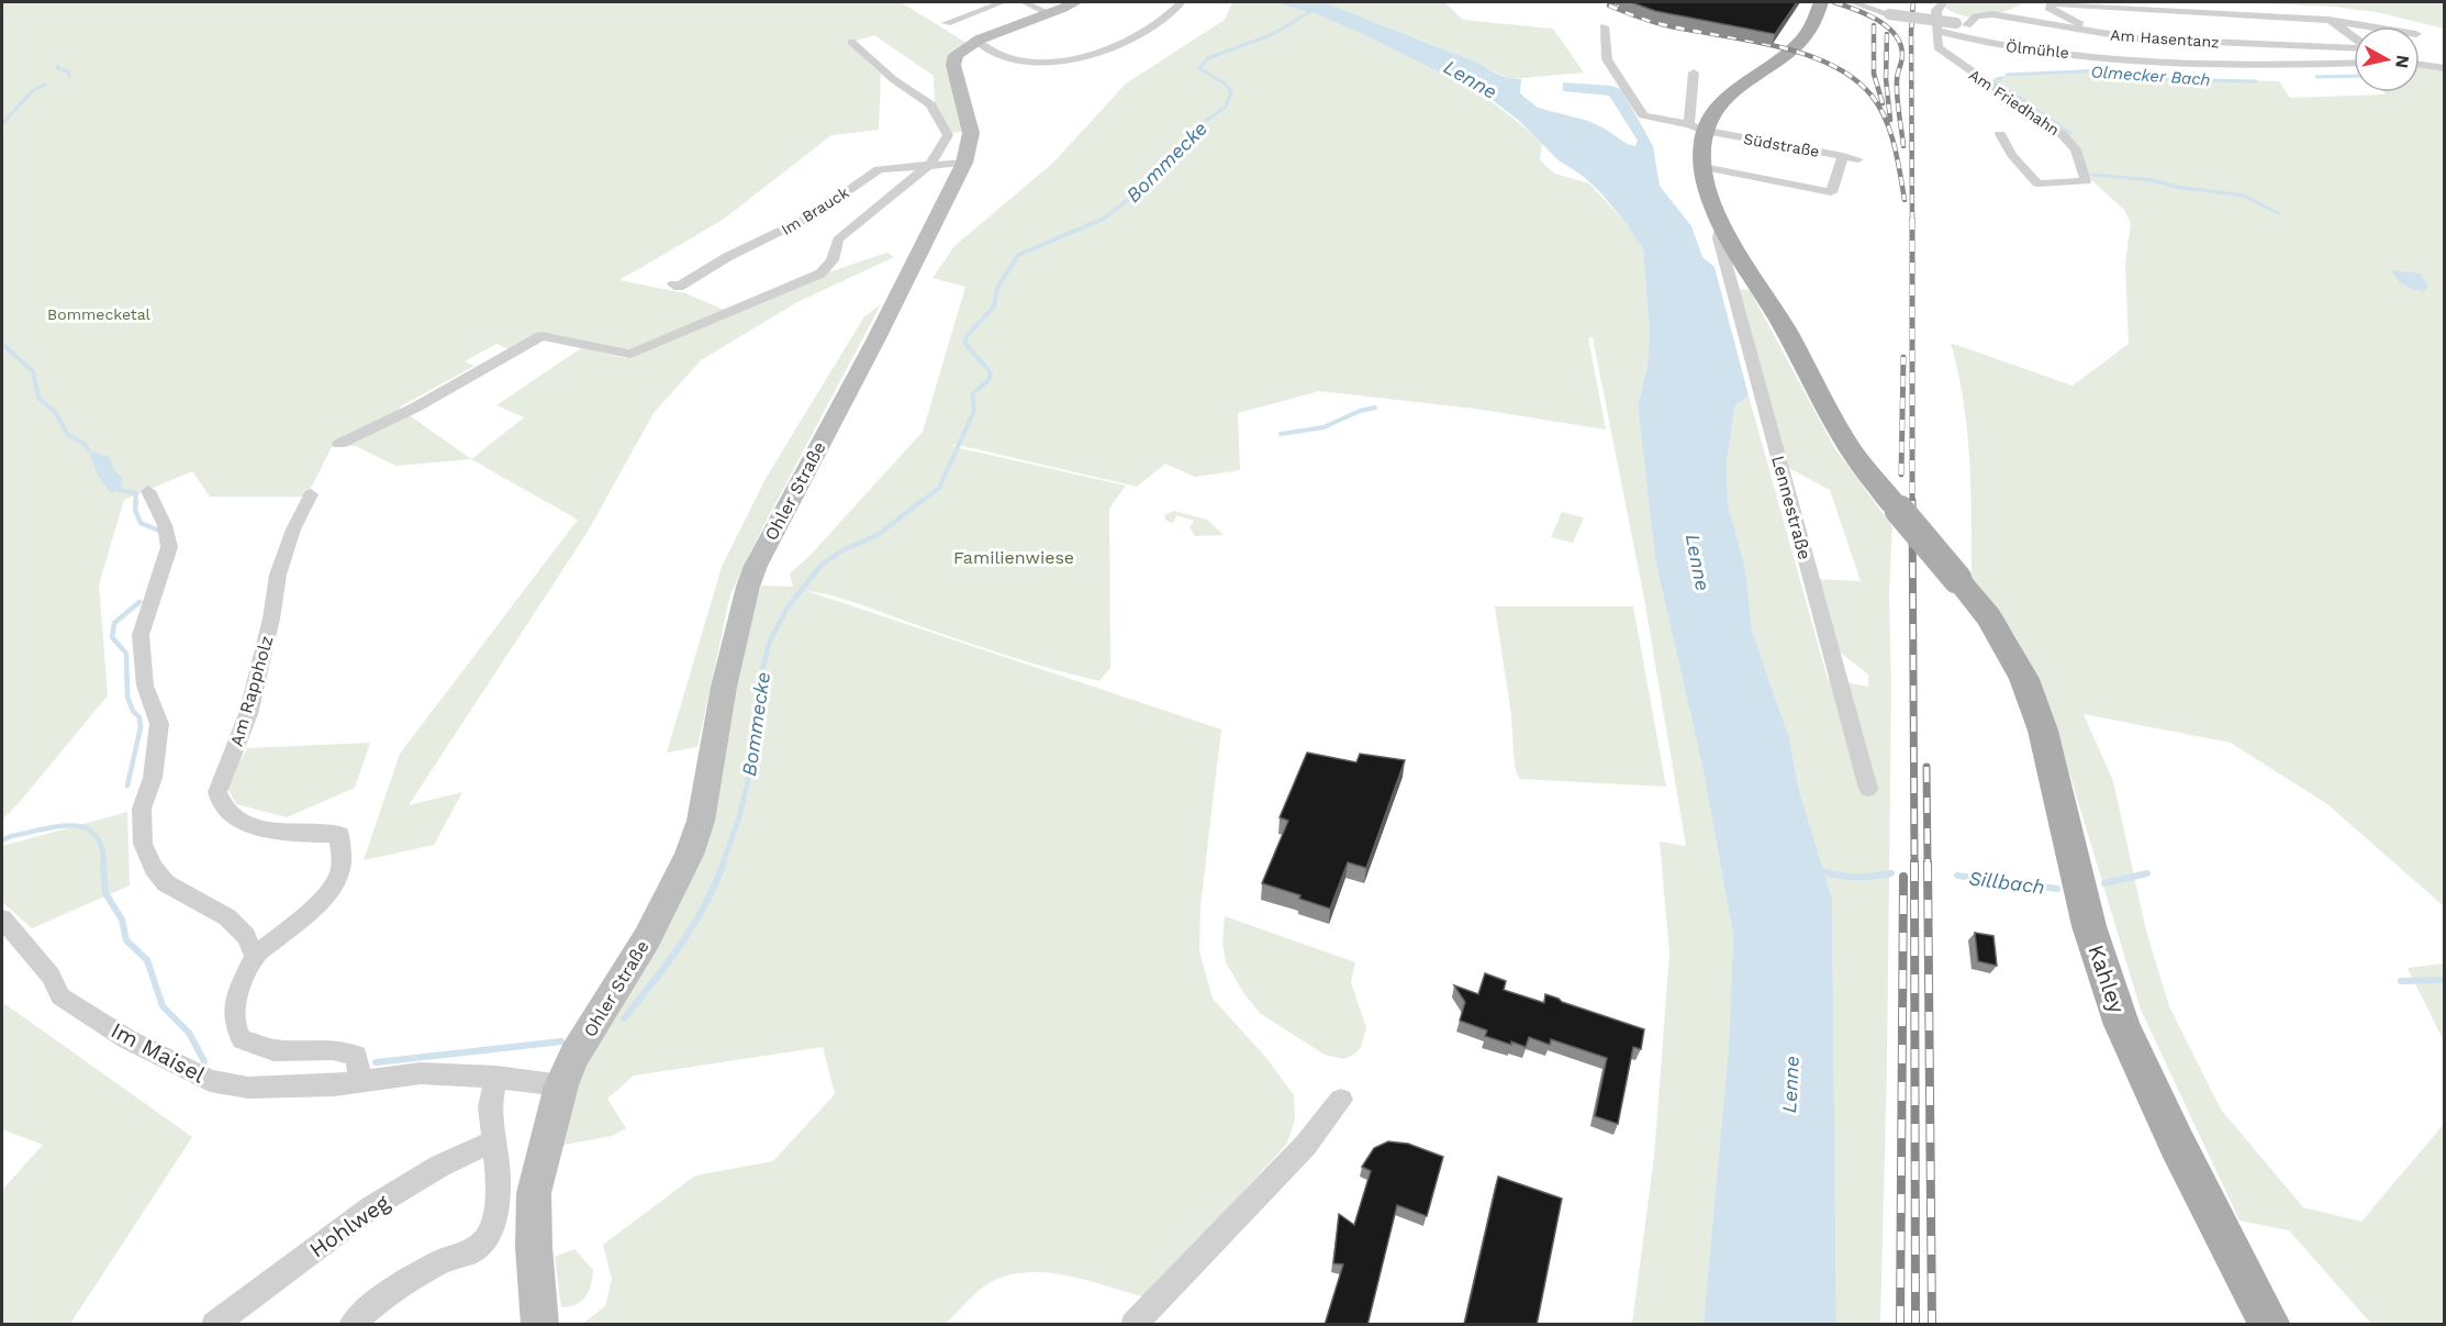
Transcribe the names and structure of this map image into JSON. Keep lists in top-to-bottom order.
{
  "streets": {
    "main road": ["Lennestraße", "Kahley"],
    "street": [
      "Am Hasentanz",
      "Ölmühle",
      "Am Friedhahn",
      "Südstraße",
      "Im Brauck",
      "Ohler Straße",
      "Am Rappholz",
      "Im Maisel",
      "Hohlweg"
    ]
  },
  "crossings": [
    ["Ölmühle", "Am Friedhahn"],
    ["Südstraße", "Lennestraße"],
    ["Im Brauck", "Ohler Straße"],
    ["Ohler Straße", "Im Maisel"],
    ["Lennestraße", "Kahley"]
  ],
  "water": [
    "Olmecker Bach",
    "Lenne",
    "Bommecke",
    "Sillbach"
  ],
  "parks": ["Bommecketal", "Familienwiese"],
  "north": "right"
}
